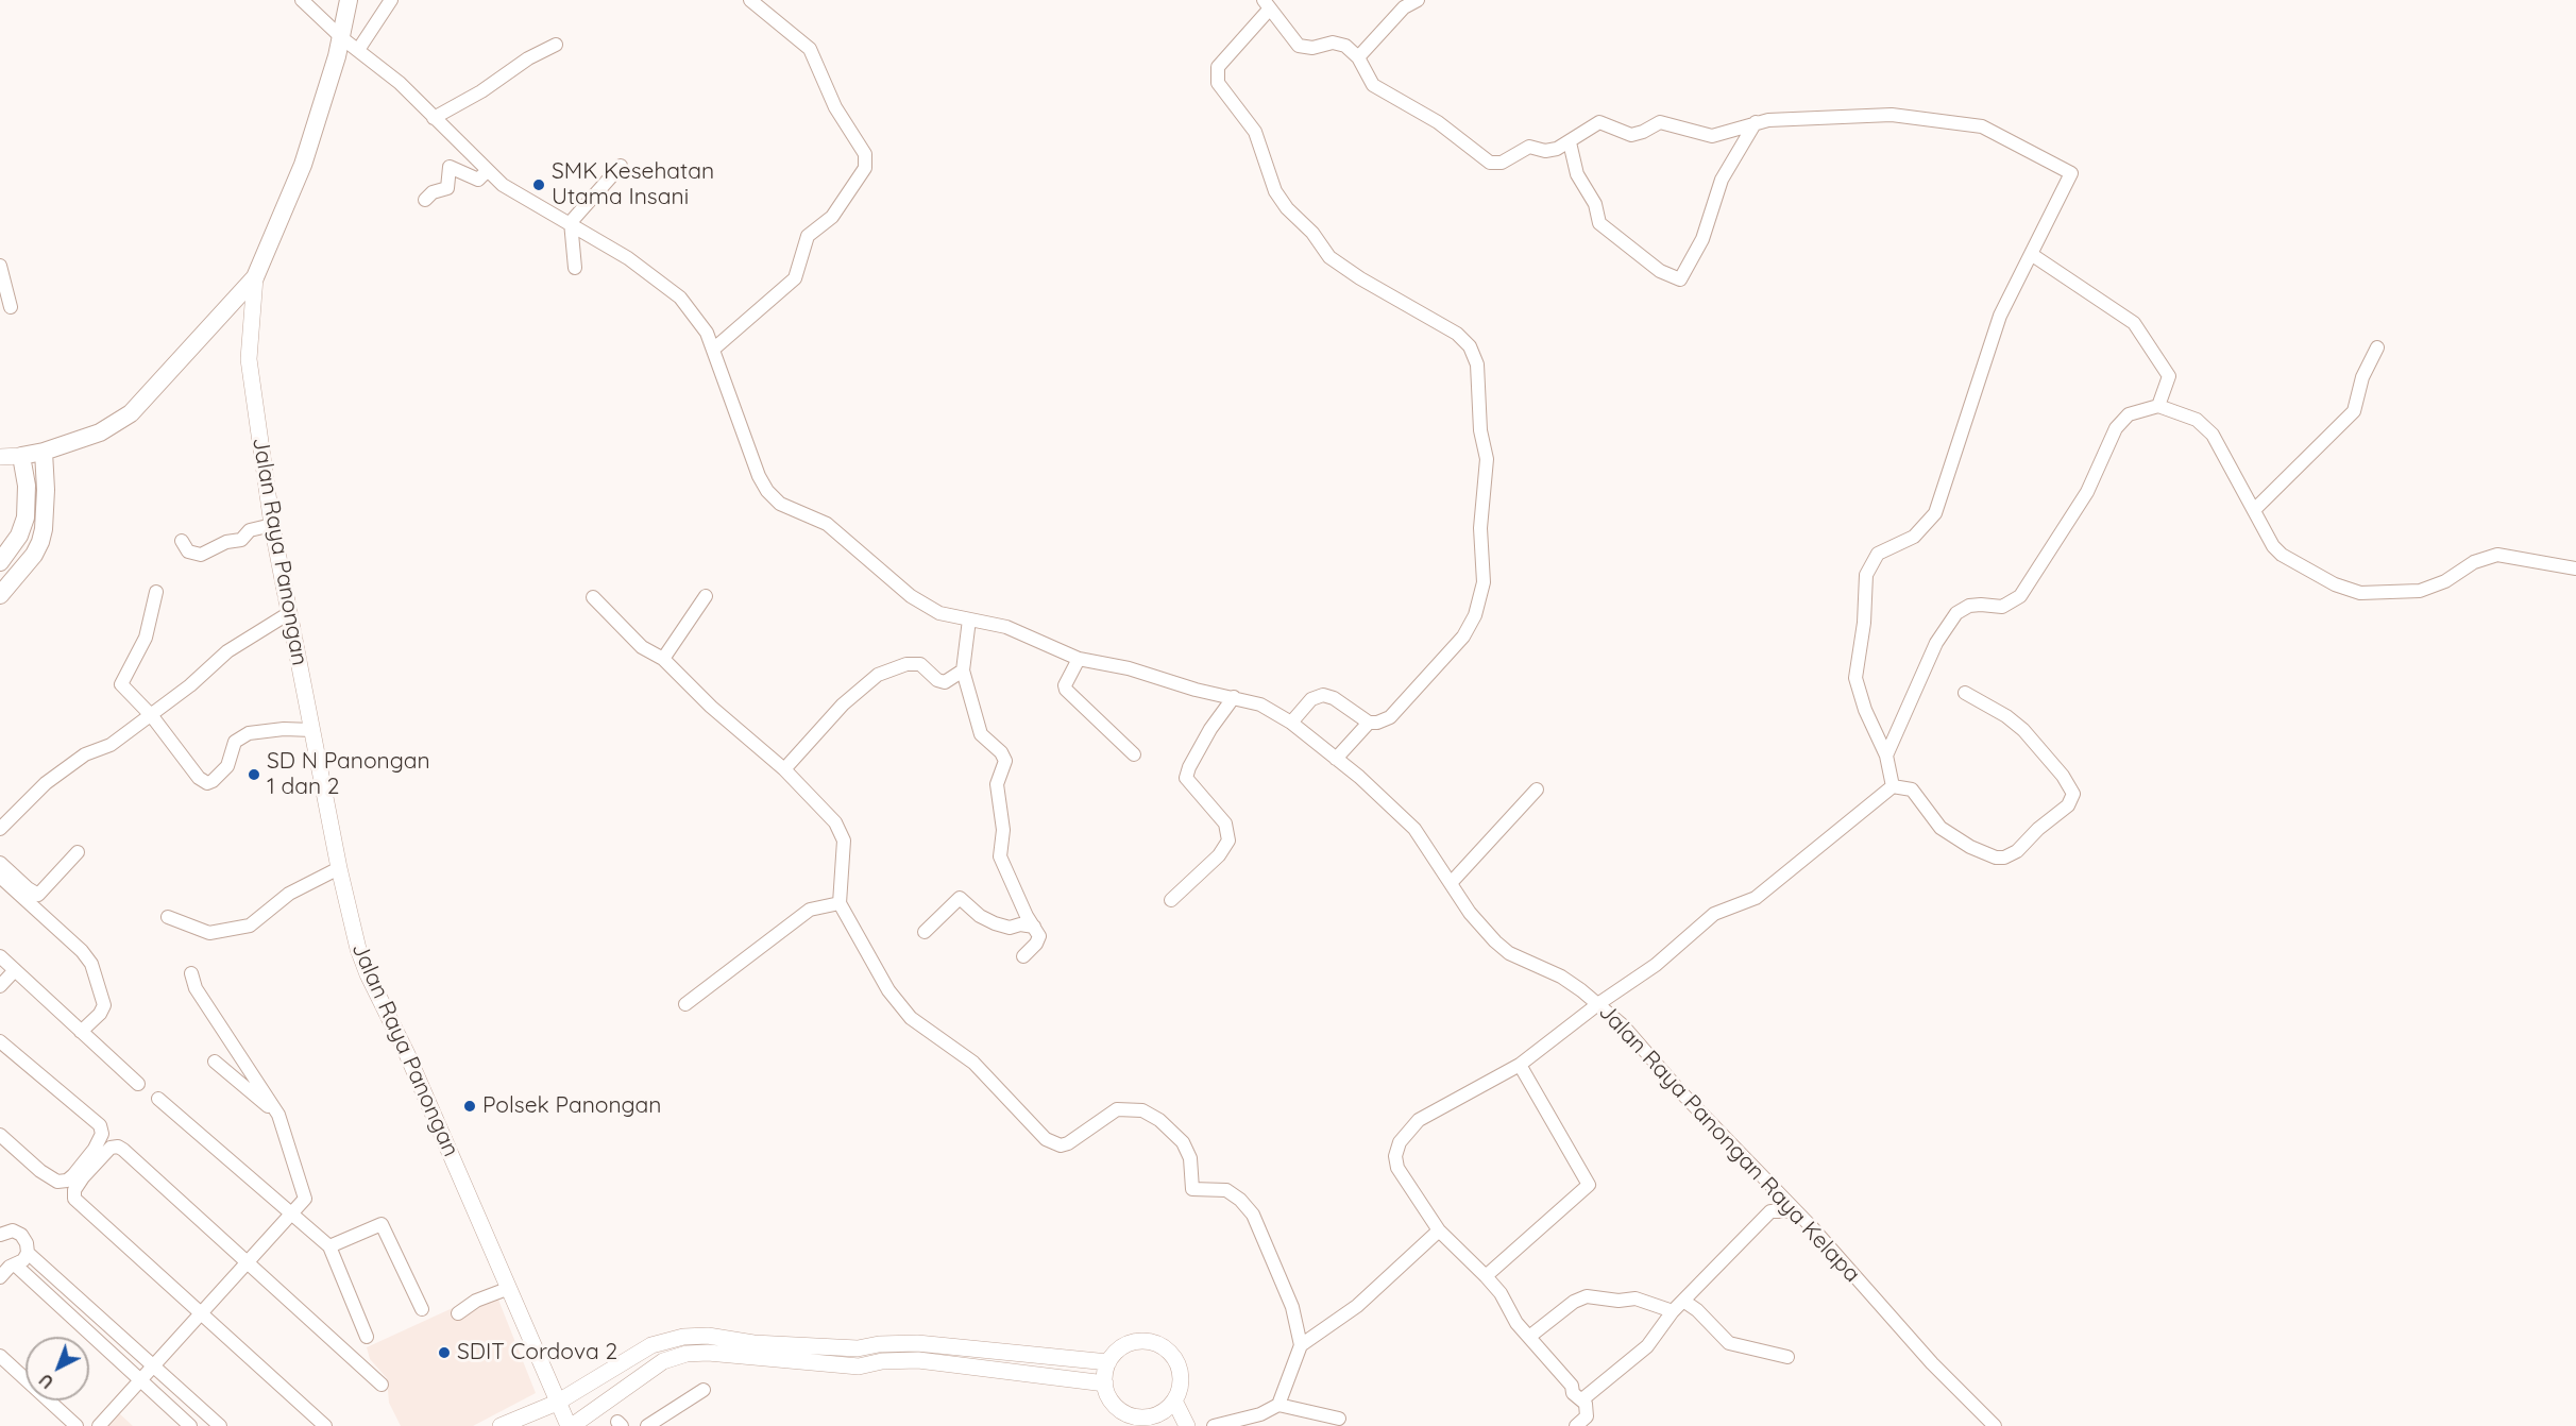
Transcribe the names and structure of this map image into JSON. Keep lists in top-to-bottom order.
{
  "streets": {
    "main road": ["Jalan Raya Panongan"],
    "street": ["Jalan Raya Panongan Raya Kelapa"]
  },
  "crossings": [
    ["Jalan Raya Panongan", "Jalan Raya Panongan Raya Kelapa"]
  ],
  "places": [
    "SMK Kesehatan Utama Insani",
    "SD N Panongan 1 dan 2",
    "Polsek Panongan",
    "SDIT Cordova 2"
  ],
  "north": "bottom left"
}
